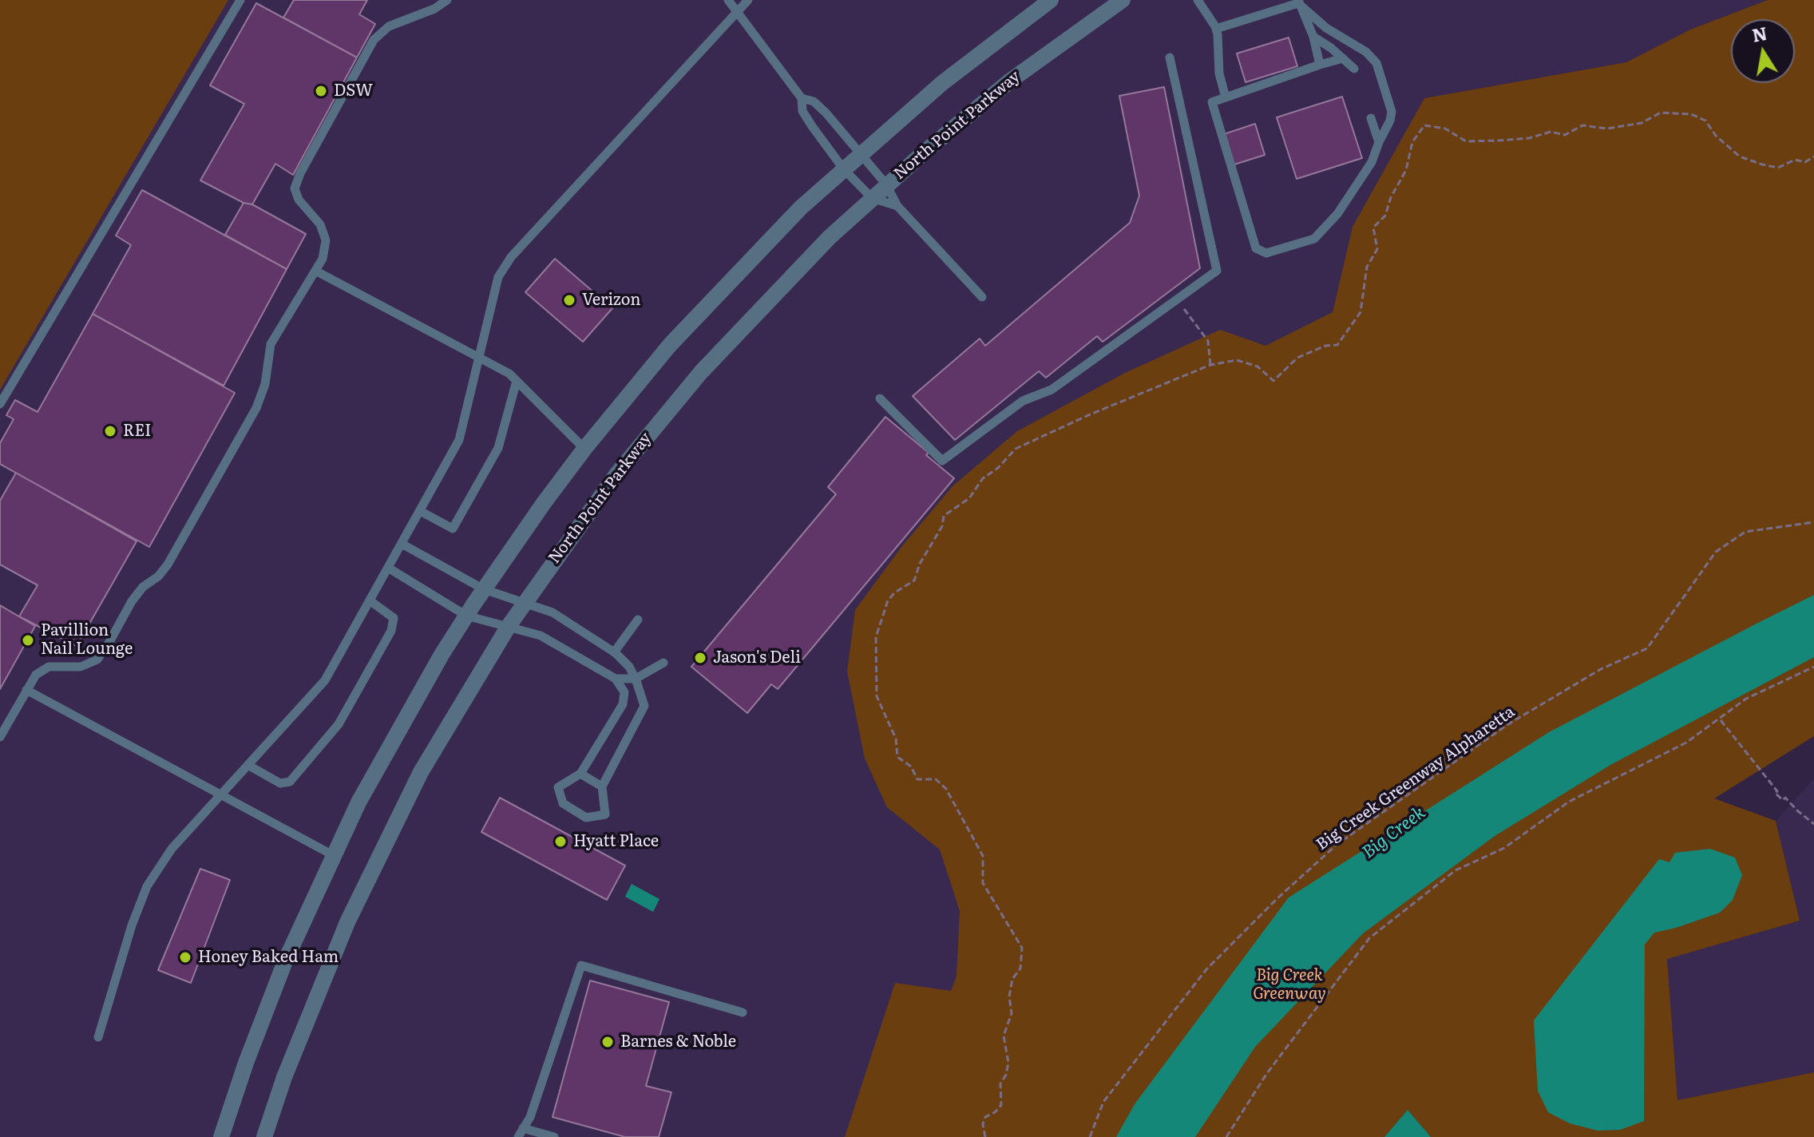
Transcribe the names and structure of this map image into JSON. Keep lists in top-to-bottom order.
{
  "streets": {
    "street": ["North Point Parkway"],
    "path": ["Big Creek Greenway Alpharetta"]
  },
  "water": ["Big Creek"],
  "parks": ["Big Creek Greenway"],
  "places": [
    "DSW",
    "Verizon",
    "REI",
    "Pavillion Nail Lounge",
    "Jason's Deli",
    "Hyatt Place",
    "Honey Baked Ham",
    "Barnes & Noble"
  ],
  "north": "top"
}
